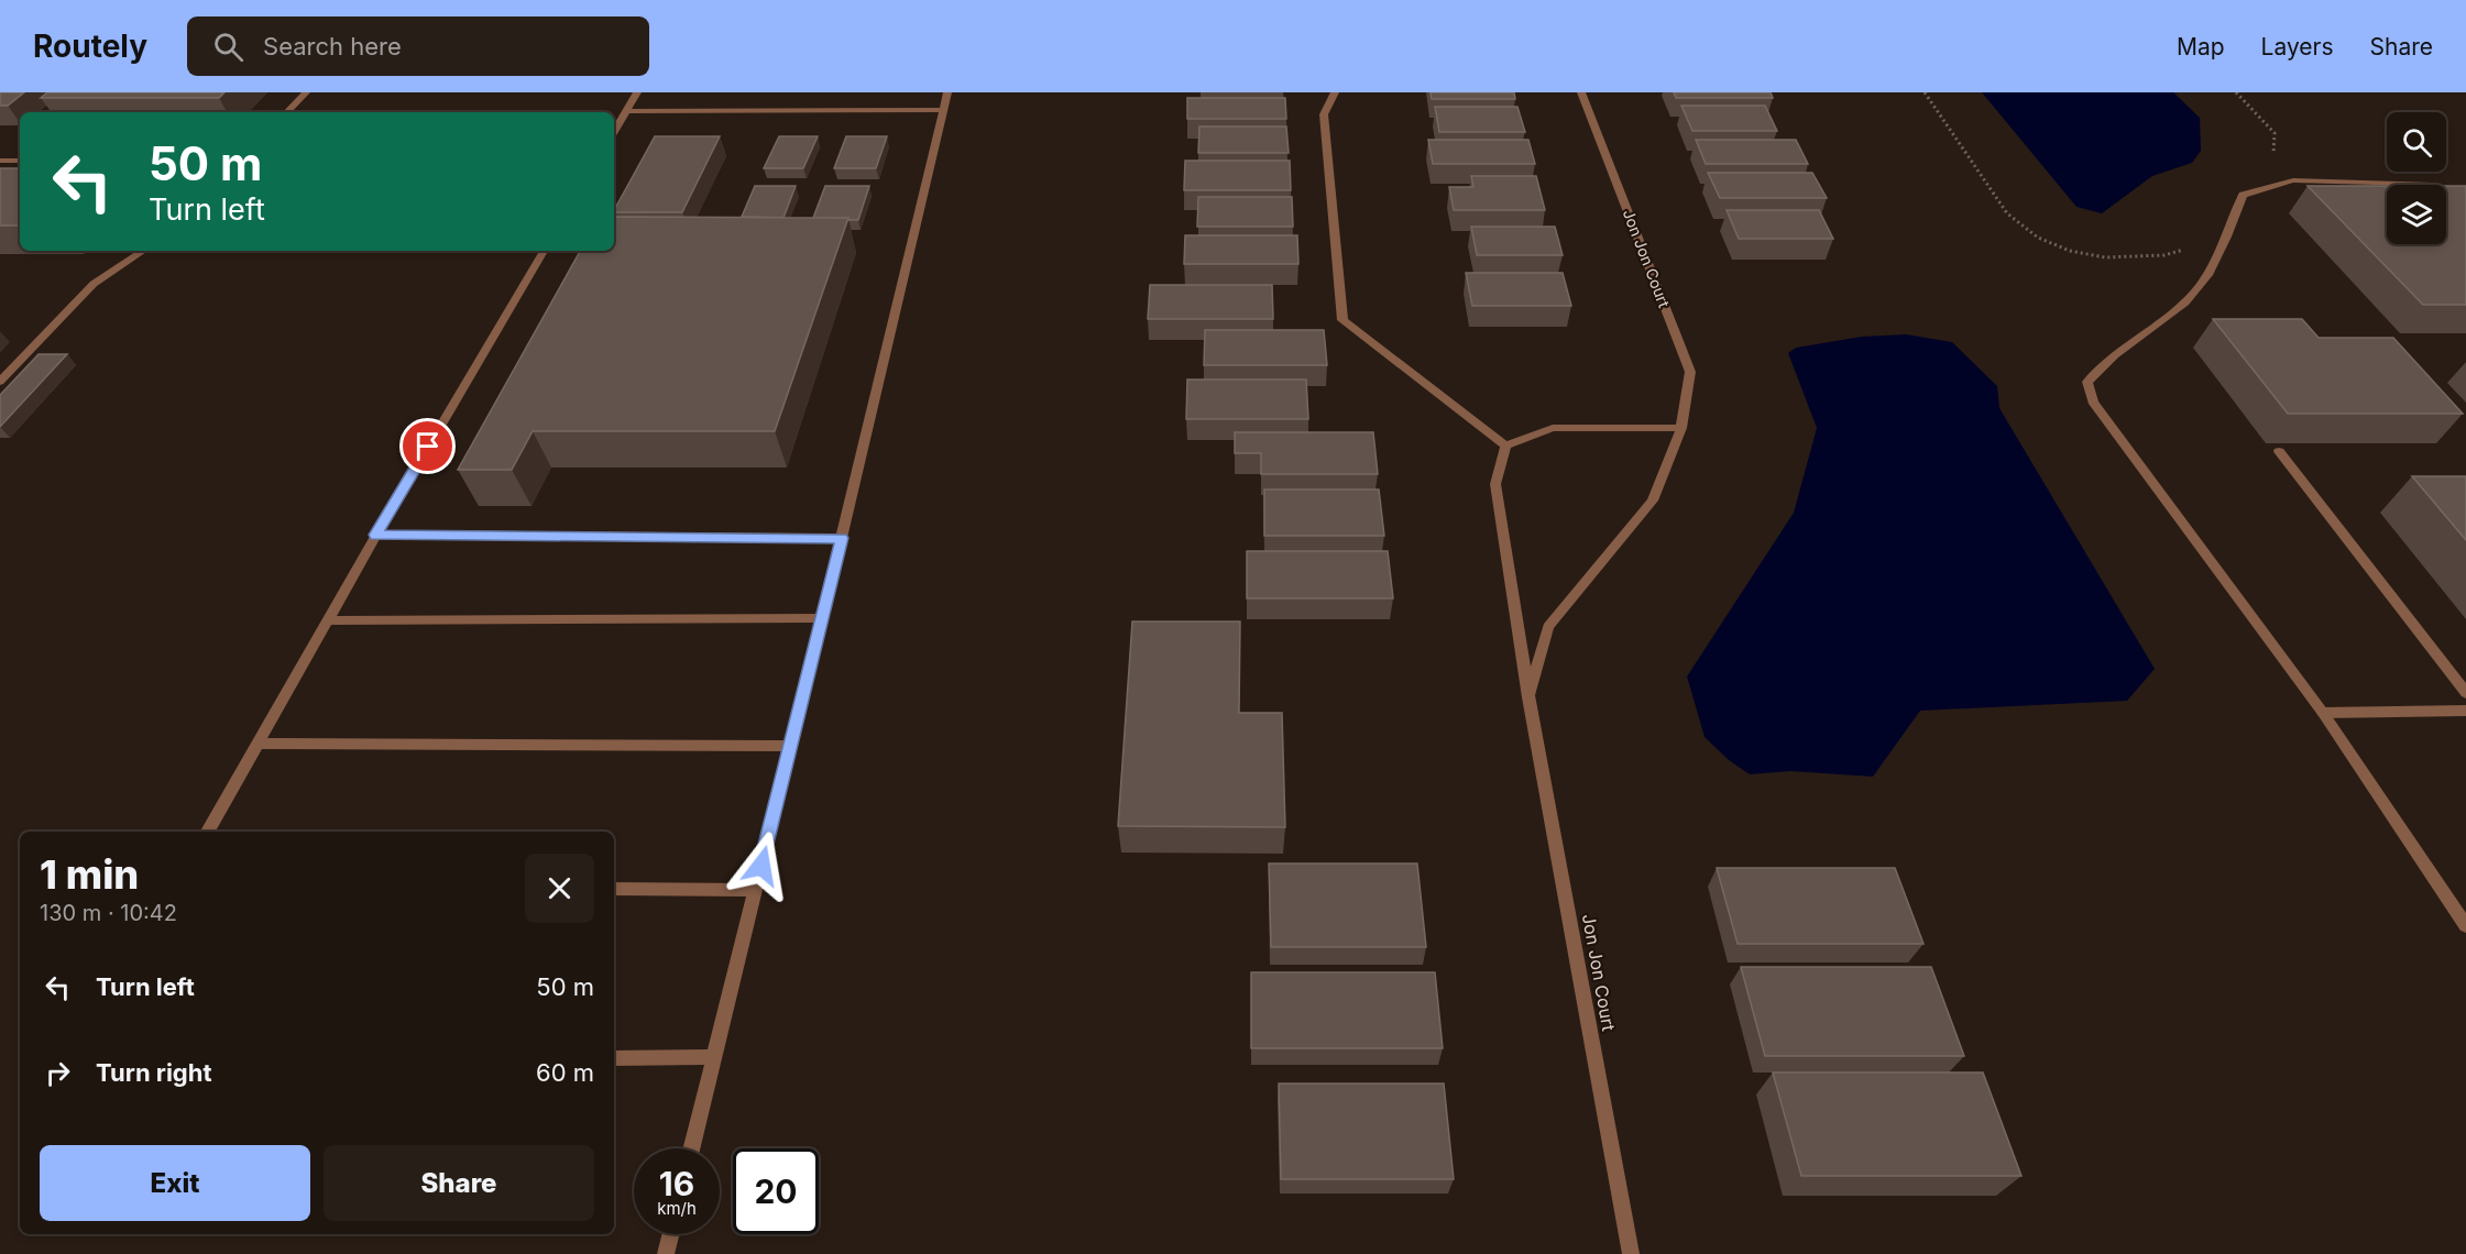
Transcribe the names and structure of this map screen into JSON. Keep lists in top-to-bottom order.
{
  "streets": {
    "street": ["Jon Jon Court"]
  },
  "page": {
    "header": "Routely",
    "search": "Search here",
    "nav": ["Map", "Layers", "Share"],
    "turn": ["50 m", "Turn left"],
    "heading": ["1 min", "130 m · 10:42"],
    "list": [
      {
        "name": "Turn left",
        "value": "50 m"
      },
      {
        "name": "Turn right",
        "value": "60 m"
      }
    ],
    "buttons": ["Exit", "Share"],
    "speed": "16 km/h",
    "limit": "20"
  }
}
